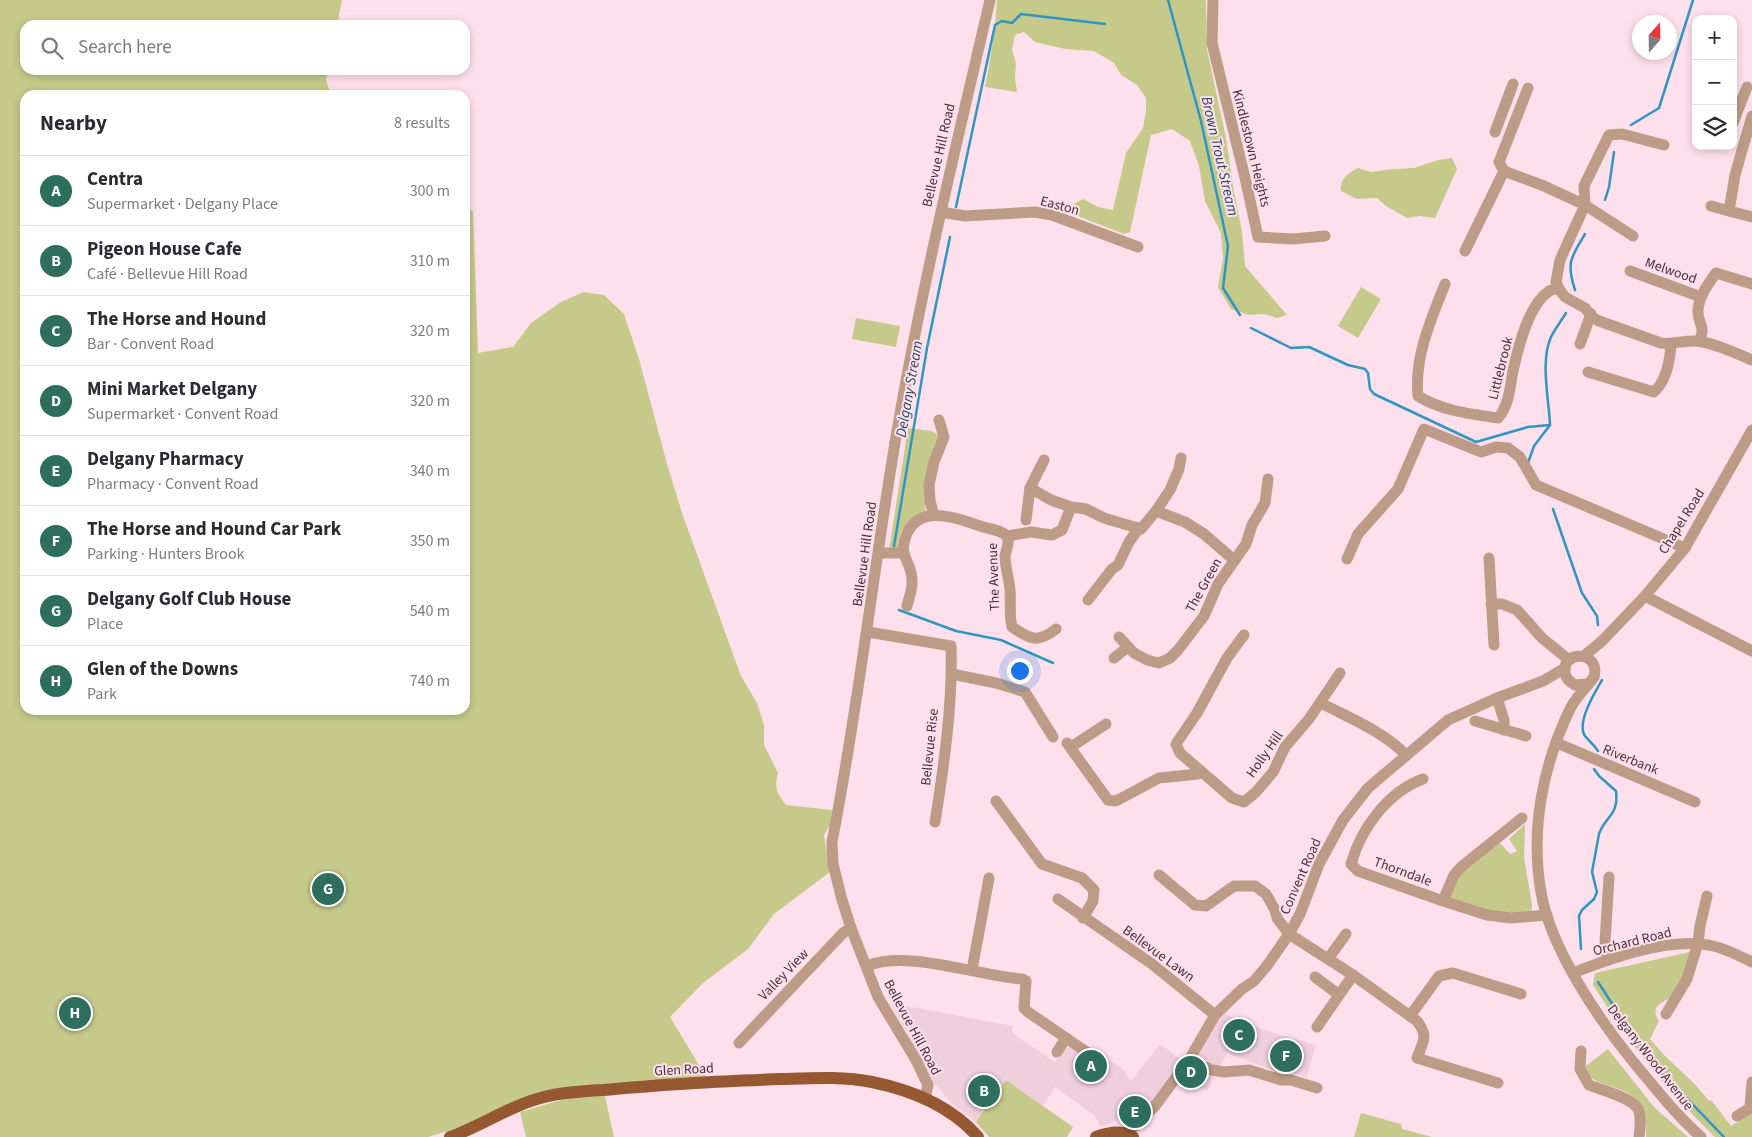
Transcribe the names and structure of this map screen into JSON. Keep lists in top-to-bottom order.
{
  "streets": {
    "main road": ["Glen Road"],
    "street": [
      "Kindlestown Heights",
      "Bellevue Hill Road",
      "Easton",
      "Melwood",
      "Littlebrook",
      "Chapel Road",
      "The Avenue",
      "The Green",
      "Bellevue Rise",
      "Holly Hill",
      "Riverbank",
      "Thorndale",
      "Convent Road",
      "Orchard Road",
      "Bellevue Lawn",
      "Valley View",
      "Delgany Wood Avenue"
    ]
  },
  "crossings": [
    ["Bellevue Hill Road", "Easton"],
    ["Bellevue Hill Road", "Bellevue Rise"],
    ["Bellevue Hill Road", "Valley View"],
    ["Bellevue Hill Road", "Glen Road"],
    ["Chapel Road", "Convent Road"],
    ["Chapel Road", "Delgany Wood Avenue"],
    ["Riverbank", "Delgany Wood Avenue"],
    ["Thorndale", "Delgany Wood Avenue"],
    ["Convent Road", "Bellevue Lawn"],
    ["Convent Road", "Delgany Wood Avenue"],
    ["Orchard Road", "Delgany Wood Avenue"]
  ],
  "water": ["Brown Trout Stream", "Delgany Stream"],
  "north": "top",
  "page": {
    "map_buttons": ["+", "−"],
    "search": "Search here",
    "heading": ["Nearby", "8 results"],
    "list": [
      {
        "mark": "A",
        "name": "Centra",
        "note": "Supermarket · Delgany Place",
        "value": "300 m"
      },
      {
        "mark": "B",
        "name": "Pigeon House Cafe",
        "note": "Café · Bellevue Hill Road",
        "value": "310 m"
      },
      {
        "mark": "C",
        "name": "The Horse and Hound",
        "note": "Bar · Convent Road",
        "value": "320 m"
      },
      {
        "mark": "D",
        "name": "Mini Market Delgany",
        "note": "Supermarket · Convent Road",
        "value": "320 m"
      },
      {
        "mark": "E",
        "name": "Delgany Pharmacy",
        "note": "Pharmacy · Convent Road",
        "value": "340 m"
      },
      {
        "mark": "F",
        "name": "The Horse and Hound Car Park",
        "note": "Parking · Hunters Brook",
        "value": "350 m"
      },
      {
        "mark": "G",
        "name": "Delgany Golf Club House",
        "note": "Place",
        "value": "540 m"
      },
      {
        "mark": "H",
        "name": "Glen of the Downs",
        "note": "Park",
        "value": "740 m"
      }
    ],
    "pins": [
      "G",
      "H",
      "C",
      "F",
      "A",
      "D",
      "B",
      "E"
    ]
  }
}
